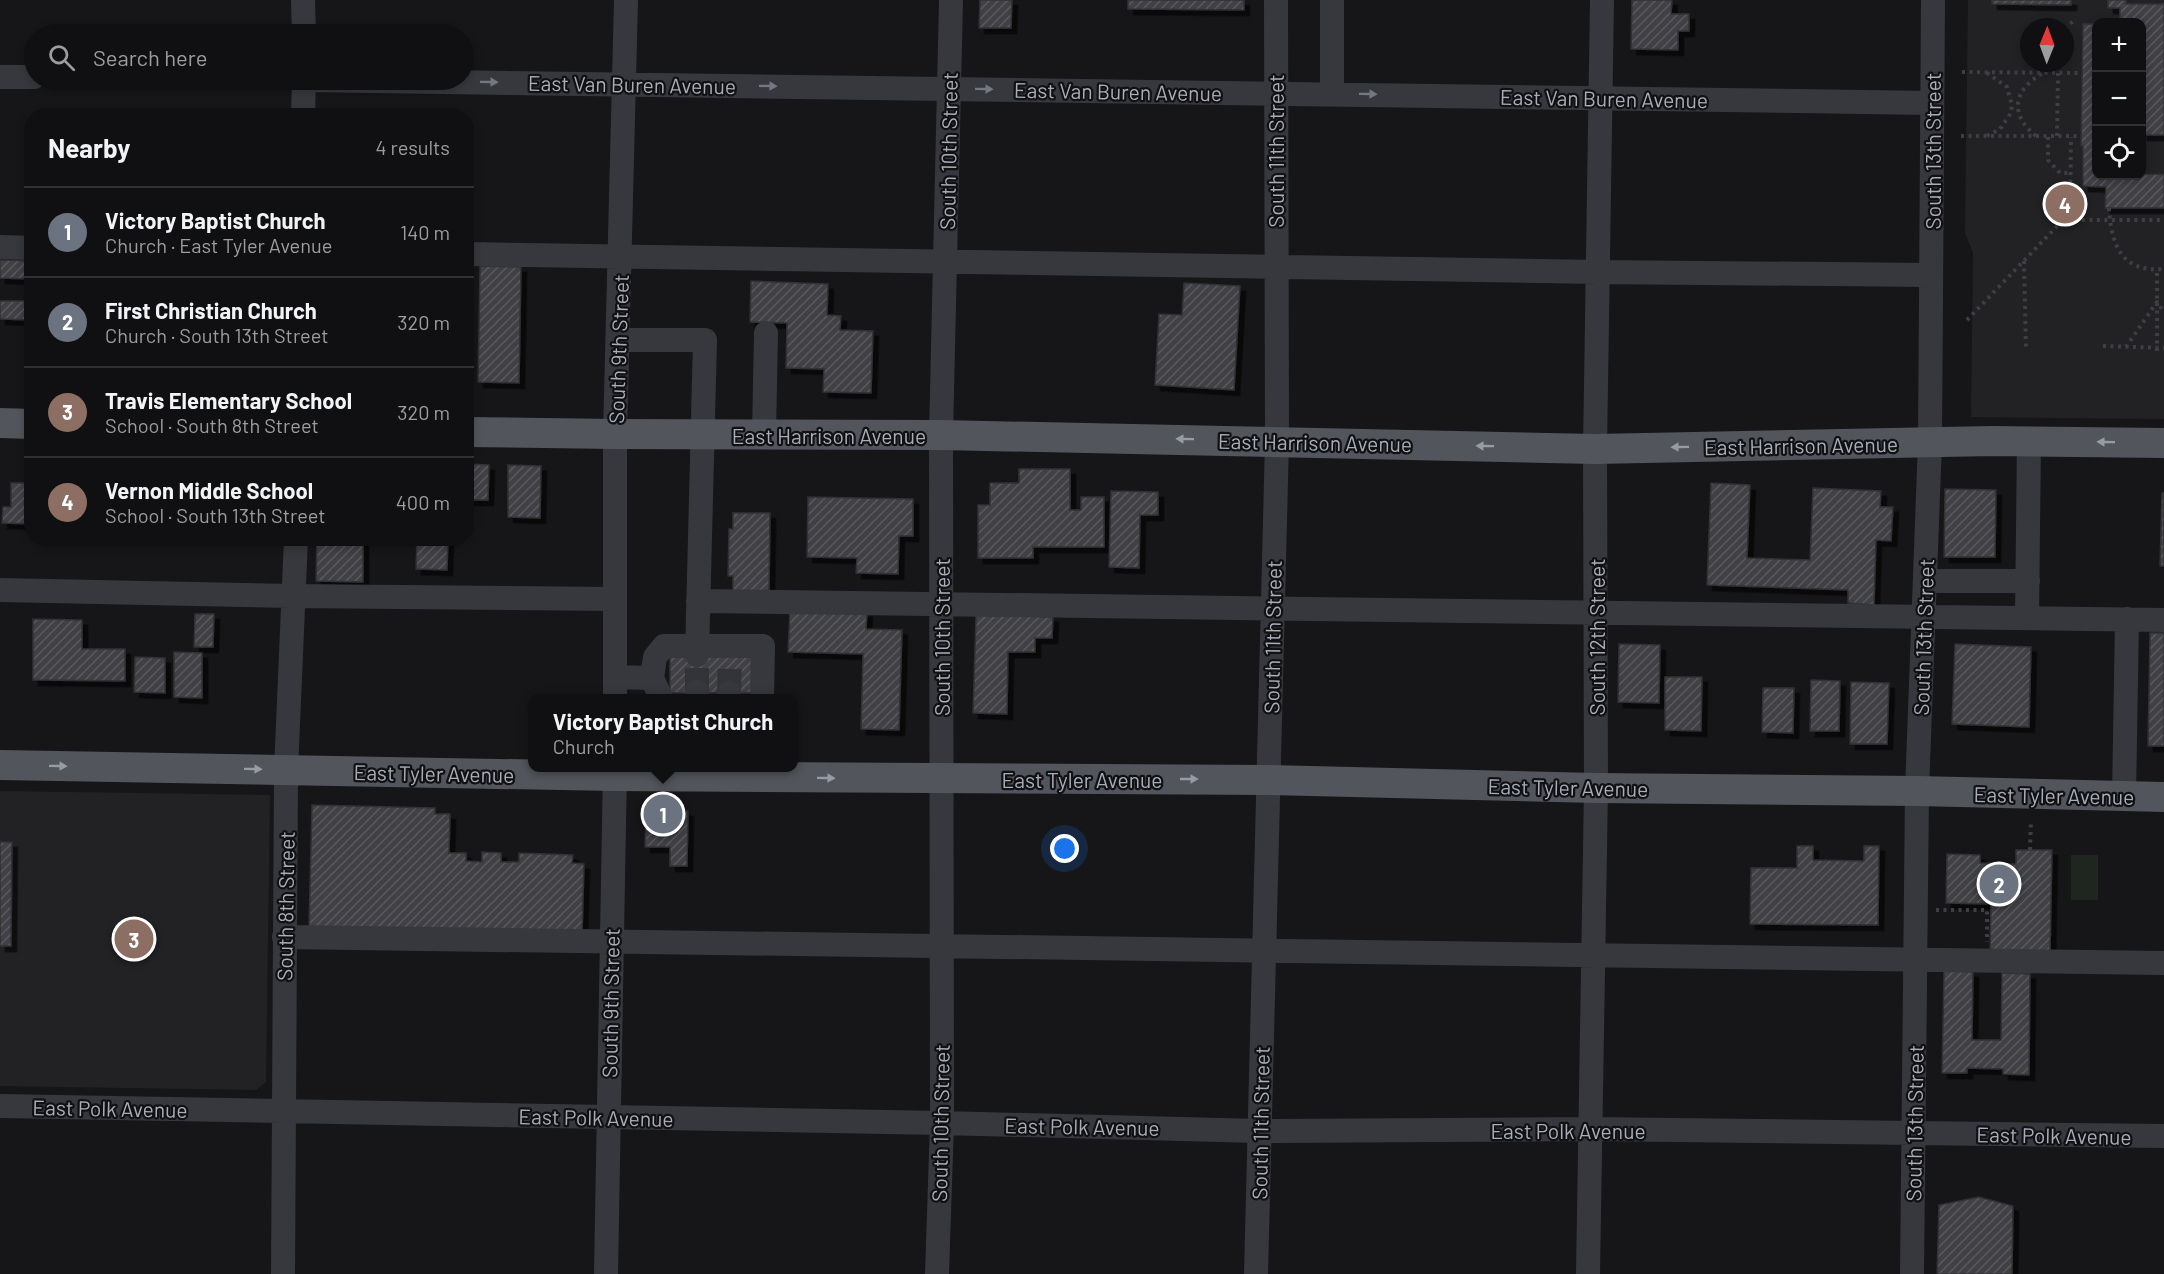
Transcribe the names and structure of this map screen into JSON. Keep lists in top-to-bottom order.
{
  "streets": {
    "main road": ["East Harrison Avenue", "East Tyler Avenue"],
    "street": [
      "East Van Buren Avenue",
      "South 10th Street",
      "South 11th Street",
      "South 13th Street",
      "South 9th Street",
      "South 12th Street",
      "South 8th Street",
      "East Polk Avenue"
    ]
  },
  "crossings": [
    ["East Van Buren Avenue", "South 10th Street"],
    ["East Van Buren Avenue", "South 11th Street"],
    ["East Van Buren Avenue", "South 13th Street"],
    ["East Van Buren Avenue", "South 9th Street"],
    ["East Van Buren Avenue", "South 12th Street"],
    ["South 10th Street", "East Harrison Avenue"],
    ["South 10th Street", "East Tyler Avenue"],
    ["South 10th Street", "East Polk Avenue"],
    ["South 11th Street", "East Harrison Avenue"],
    ["South 11th Street", "East Tyler Avenue"],
    ["South 11th Street", "East Polk Avenue"],
    ["South 13th Street", "East Harrison Avenue"],
    ["South 13th Street", "East Tyler Avenue"],
    ["South 13th Street", "East Polk Avenue"],
    ["South 9th Street", "East Harrison Avenue"],
    ["South 9th Street", "East Tyler Avenue"],
    ["South 9th Street", "East Polk Avenue"],
    ["East Harrison Avenue", "South 12th Street"],
    ["South 12th Street", "East Tyler Avenue"],
    ["South 12th Street", "East Polk Avenue"],
    ["East Tyler Avenue", "South 8th Street"],
    ["South 8th Street", "East Polk Avenue"]
  ],
  "one_way": ["East Harrison Avenue", "East Tyler Avenue"],
  "north": "top",
  "page": {
    "map_buttons": ["+", "−"],
    "search": "Search here",
    "heading": ["Nearby", "4 results"],
    "pins": [
      "4",
      "1",
      "2",
      "3"
    ],
    "list": [
      {
        "mark": "1",
        "name": "Victory Baptist Church",
        "note": "Church · East Tyler Avenue",
        "value": "140 m"
      },
      {
        "mark": "2",
        "name": "First Christian Church",
        "note": "Church · South 13th Street",
        "value": "320 m"
      },
      {
        "mark": "3",
        "name": "Travis Elementary School",
        "note": "School · South 8th Street",
        "value": "320 m"
      },
      {
        "mark": "4",
        "name": "Vernon Middle School",
        "note": "School · South 13th Street",
        "value": "400 m"
      }
    ],
    "popup": ["Victory Baptist Church", "Church"]
  }
}
